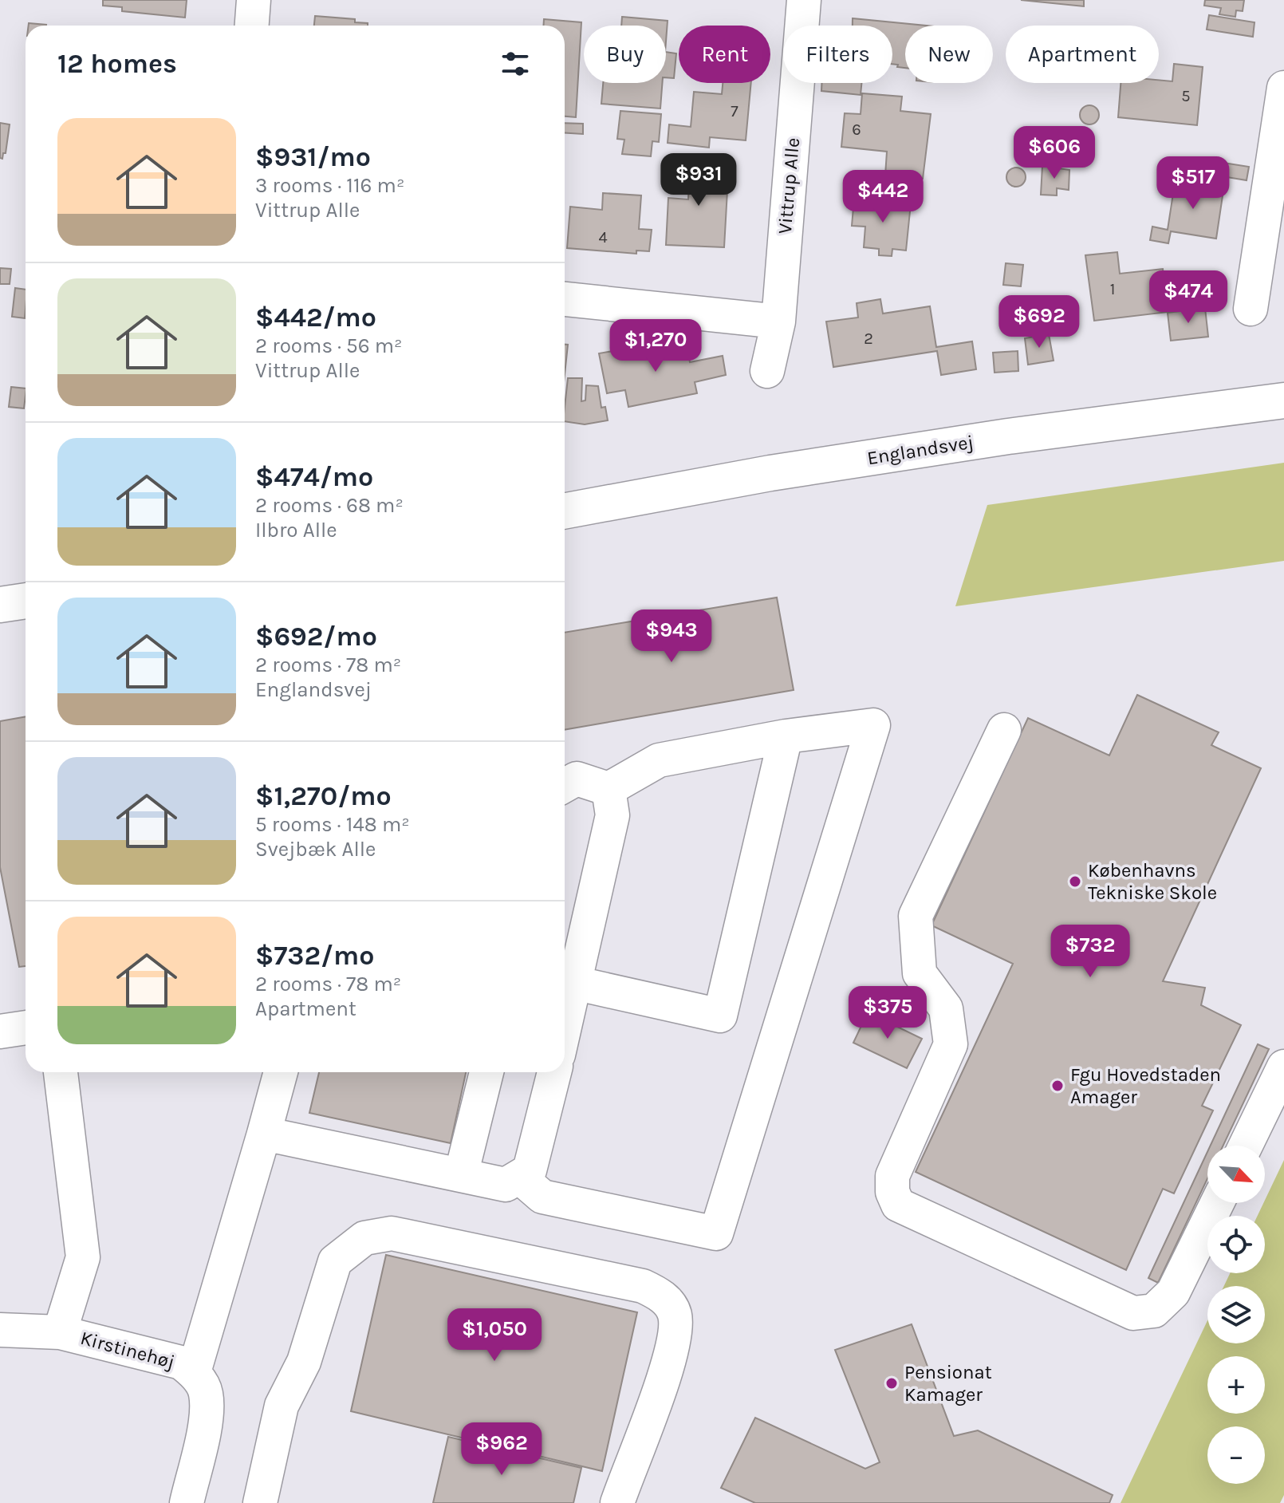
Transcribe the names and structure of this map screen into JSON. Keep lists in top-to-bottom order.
{
  "streets": {
    "main road": ["Englandsvej"],
    "street": ["Vittrup Alle", "Kirstinehøj"]
  },
  "places": ["Københavns Tekniske Skole", "Fgu Hovedstaden Amager", "Pensionat Kamager"],
  "house_numbers": [
    "5",
    "7",
    "6",
    "4",
    "1",
    "2"
  ],
  "north": "bottom right",
  "page": {
    "chip": [
      "Buy",
      "Rent",
      "Filters",
      "New",
      "Apartment"
    ],
    "heading": "12 homes",
    "list": [
      {
        "name": "$931/mo",
        "note": "3 rooms · 116 m² · Vittrup Alle"
      },
      {
        "name": "$442/mo",
        "note": "2 rooms · 56 m² · Vittrup Alle"
      },
      {
        "name": "$474/mo",
        "note": "2 rooms · 68 m² · Ilbro Alle"
      },
      {
        "name": "$692/mo",
        "note": "2 rooms · 78 m² · Englandsvej"
      },
      {
        "name": "$1,270/mo",
        "note": "5 rooms · 148 m² · Svejbæk Alle"
      },
      {
        "name": "$732/mo",
        "note": "2 rooms · 78 m² · Apartment"
      }
    ],
    "price": [
      "$606",
      "$931",
      "$517",
      "$442",
      "$474",
      "$692",
      "$1,270",
      "$943",
      "$732",
      "$375",
      "$1,050",
      "$962"
    ],
    "map_buttons": ["+", "−"]
  }
}
